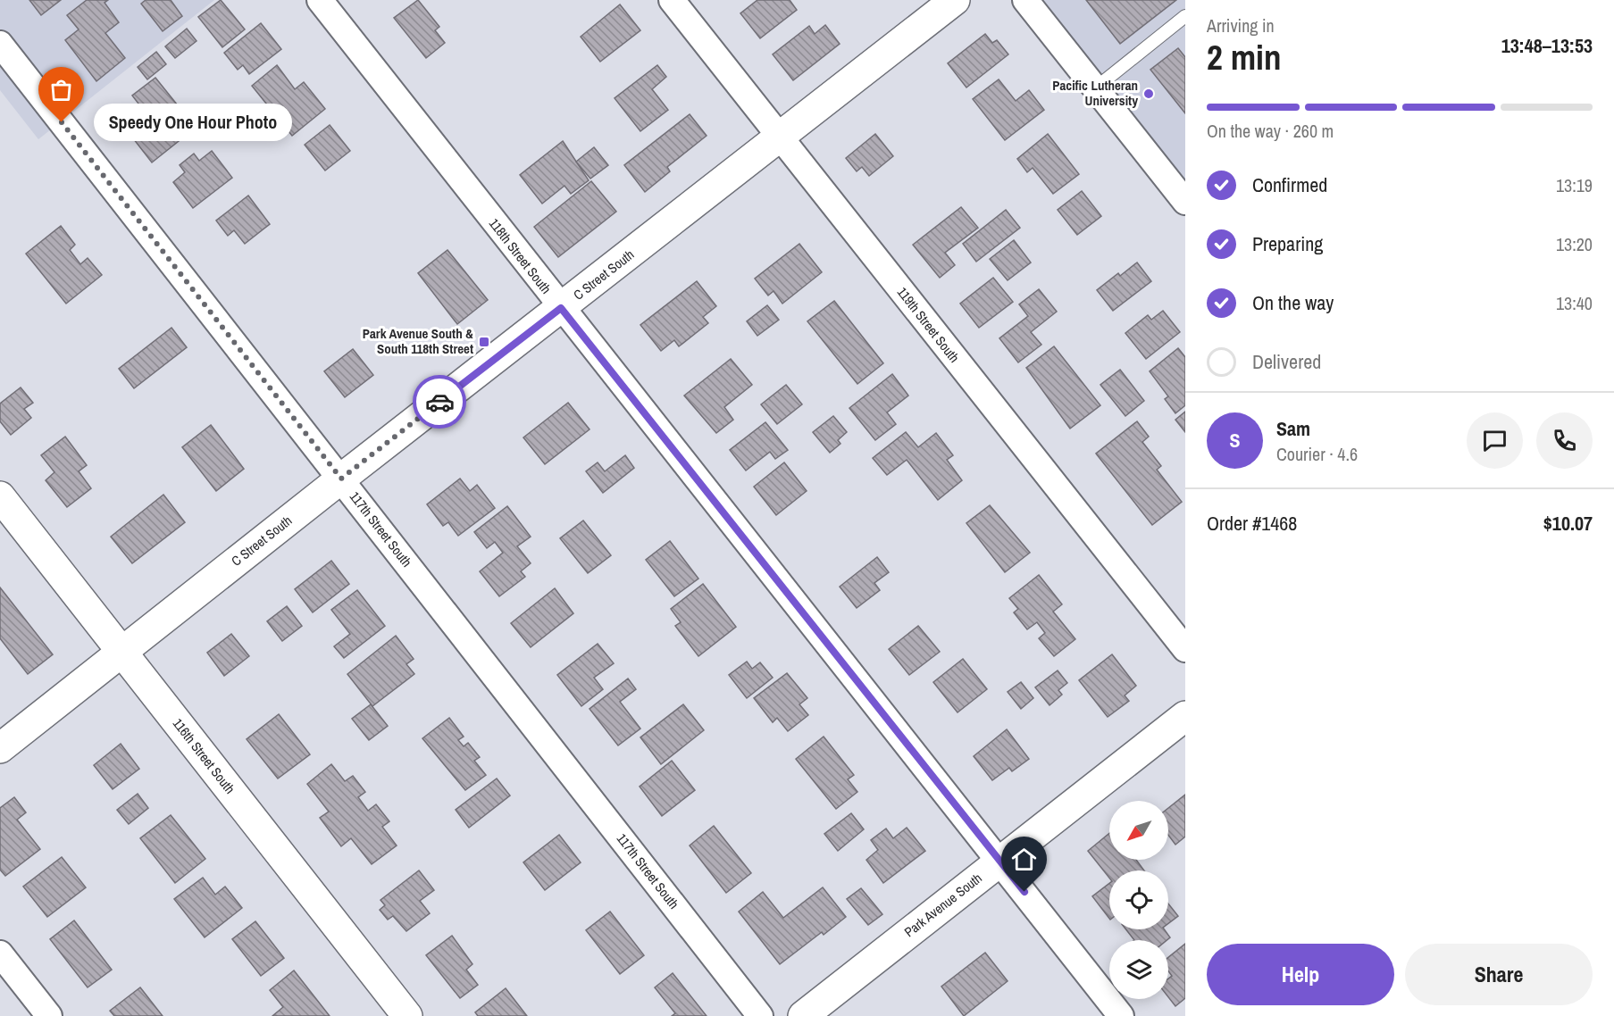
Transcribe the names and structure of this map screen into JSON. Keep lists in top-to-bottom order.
{
  "streets": {
    "main road": ["C Street South", "116th Street South", "Park Avenue South"],
    "street": ["118th Street South", "119th Street South", "117th Street South"]
  },
  "crossings": [
    ["118th Street South", "C Street South"],
    ["118th Street South", "Park Avenue South"],
    ["C Street South", "119th Street South"],
    ["C Street South", "117th Street South"],
    ["C Street South", "116th Street South"]
  ],
  "places": {
    "other": ["Pacific Lutheran University", "Speedy One Hour Photo"],
    "transit": ["Park Avenue South & South 118th Street"]
  },
  "north": "bottom left",
  "page": {
    "heading": ["2 min", "Arriving in", "13:48–13:53"],
    "panel": [
      "Sam",
      "Courier · 4.6",
      "Order #1468",
      "$10.07"
    ],
    "bar": "On the way · 260 m",
    "bubble": "Speedy One Hour Photo",
    "list": [
      ["Confirmed", "13:19"],
      ["Preparing", "13:20"],
      ["On the way", "13:40"],
      "Delivered"
    ],
    "round": "S",
    "buttons": ["Help", "Share"]
  }
}
